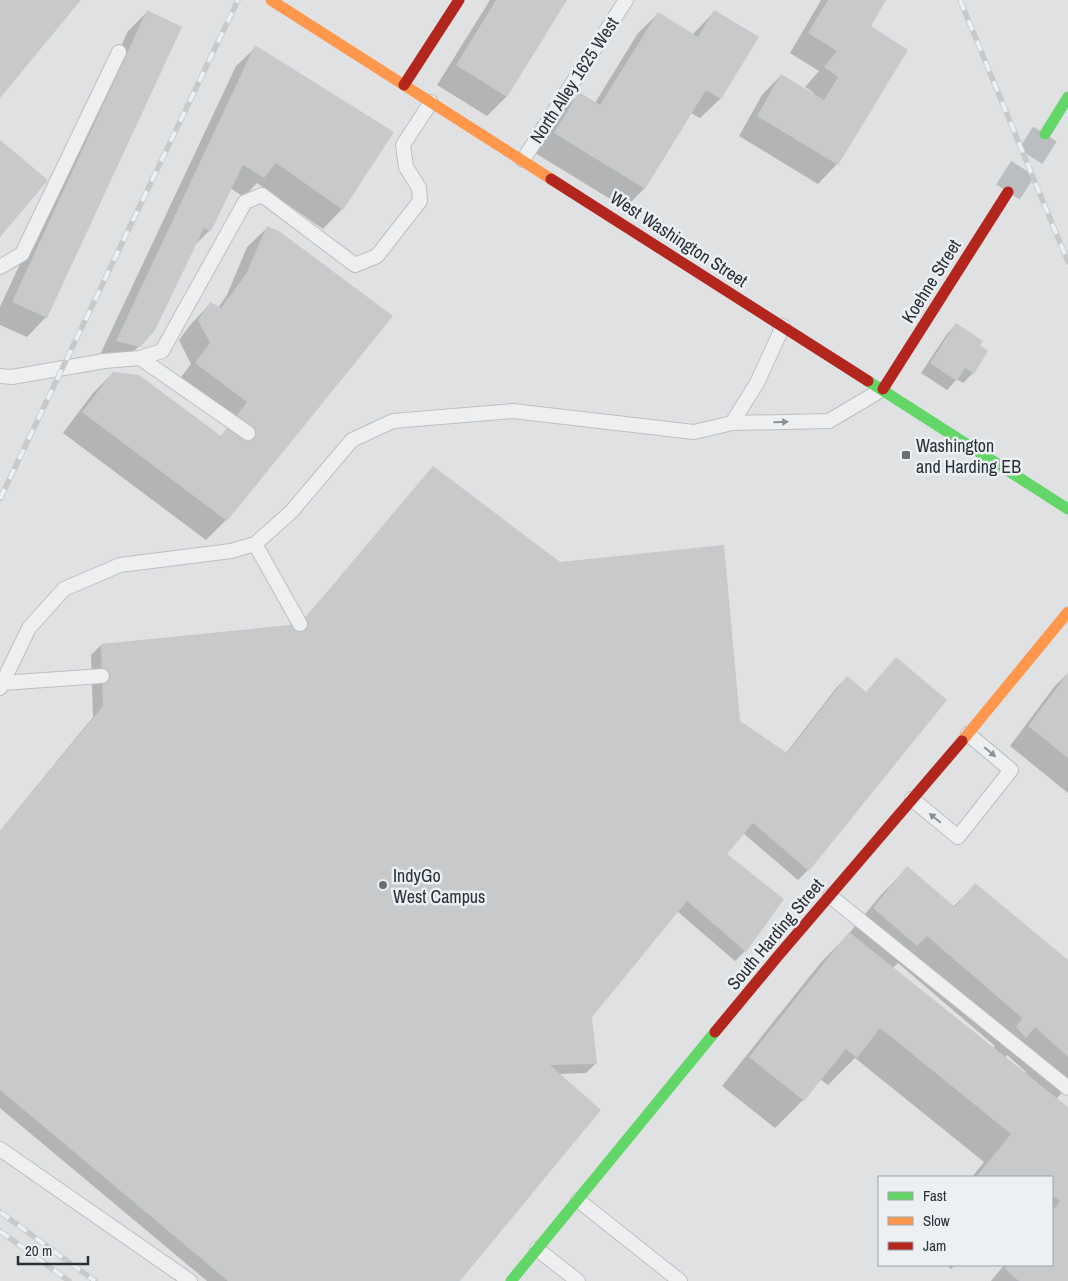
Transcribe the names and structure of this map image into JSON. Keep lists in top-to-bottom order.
{
  "streets": {
    "street": ["West Washington Street", "Koehne Street", "South Harding Street"],
    "lane": ["North Alley 1625 West"]
  },
  "crossings": [
    ["North Alley 1625 West", "West Washington Street"],
    ["West Washington Street", "Koehne Street"]
  ],
  "places": {
    "transit": ["Washington and Harding EB"],
    "other": ["IndyGo West Campus"]
  },
  "legend": ["Fast", "Slow", "Jam"],
  "scale_bar": "20 m"
}
